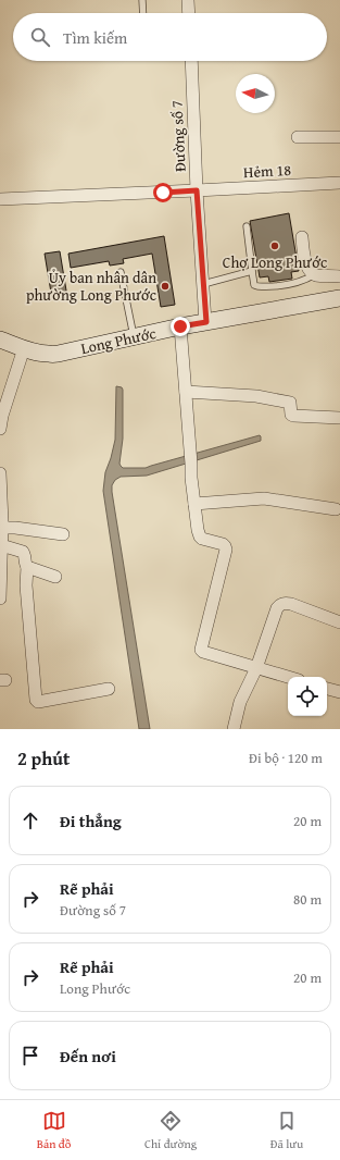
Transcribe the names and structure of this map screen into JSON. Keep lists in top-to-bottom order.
{
  "streets": {
    "street": ["Đường số 7", "Hẻm 18", "Long Phước"]
  },
  "crossings": [
    ["Đường số 7", "Hẻm 18"],
    ["Đường số 7", "Long Phước"]
  ],
  "places": ["Chợ Long Phước", "Ủy ban nhân dân phường Long Phước"],
  "north": "left",
  "page": {
    "search": "Tìm kiếm",
    "heading": ["2 phút", "Đi bộ · 120 m"],
    "list": [
      ["Đi thẳng", "20 m"],
      ["Rẽ phải", "Đường số 7", "80 m"],
      ["Rẽ phải", "Long Phước", "20 m"],
      "Đến nơi"
    ],
    "nav": ["Bản đồ", "Chỉ đường", "Đã lưu"]
  }
}
